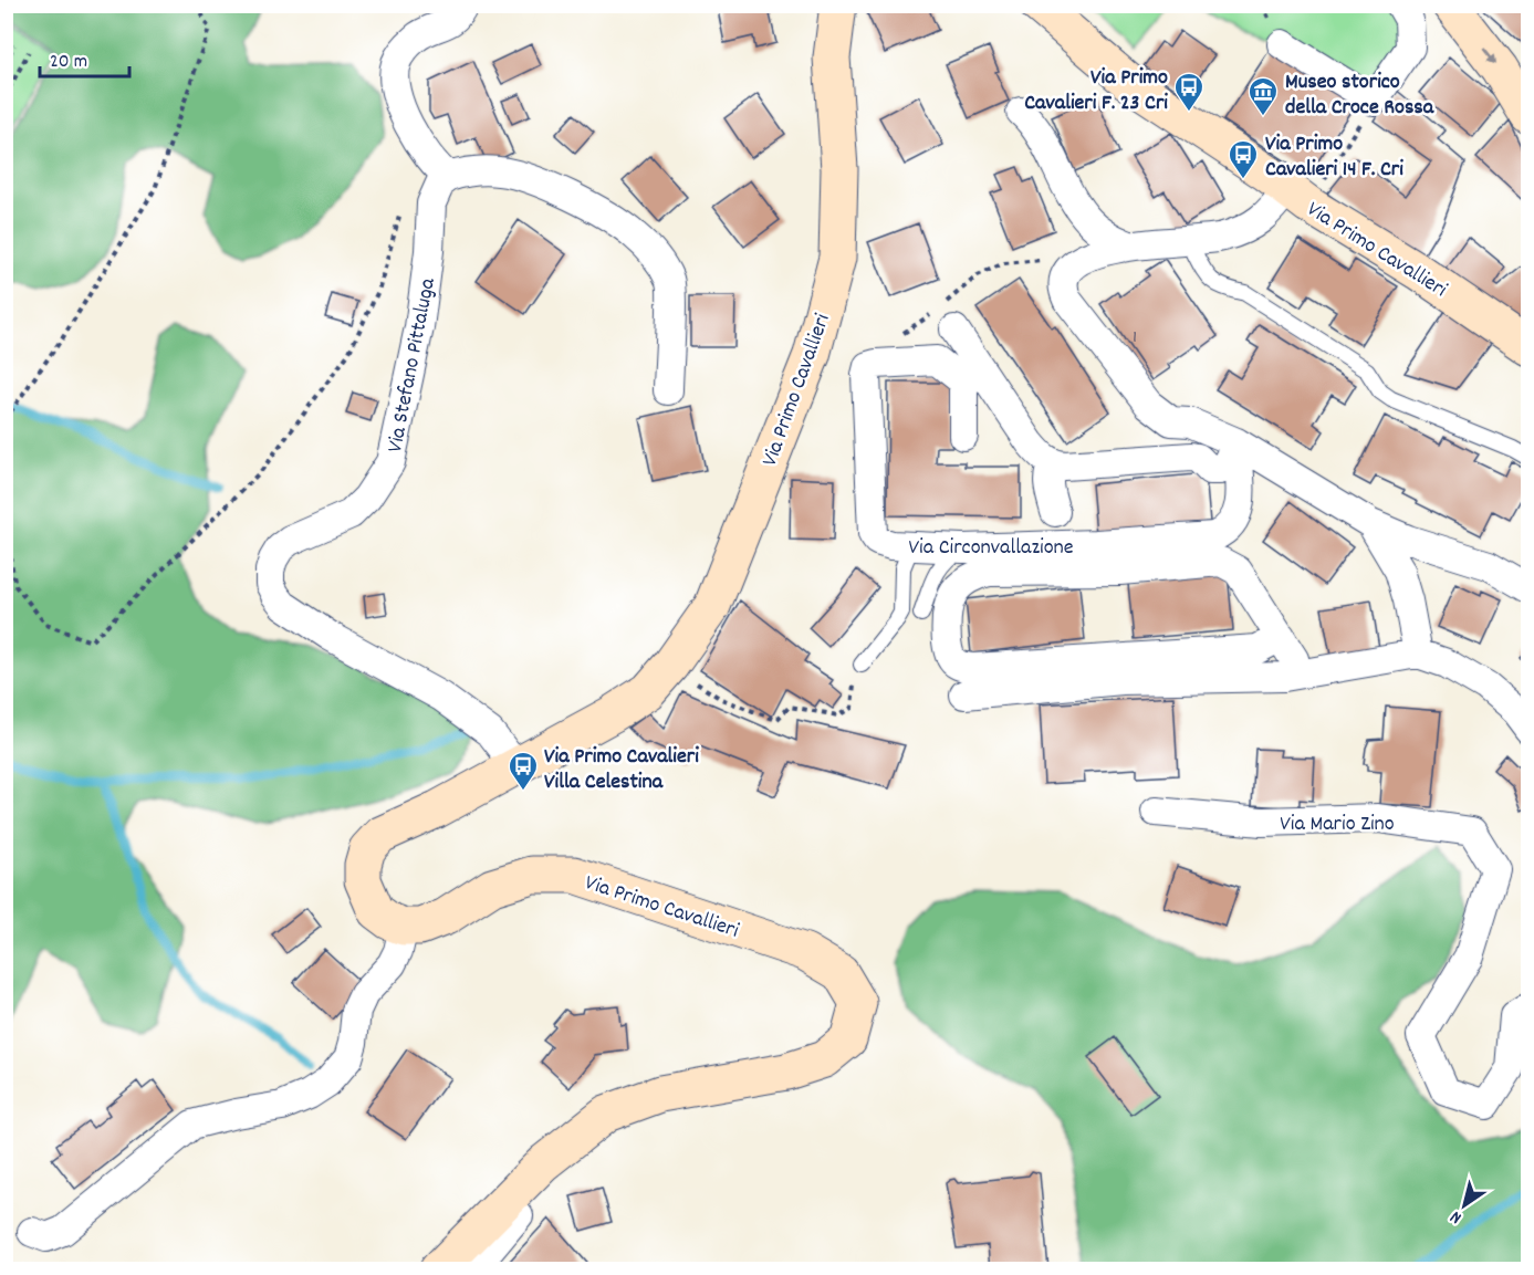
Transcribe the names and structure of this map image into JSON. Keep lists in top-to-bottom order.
{
  "streets": {
    "main road": ["Via Primo Cavallieri"],
    "street": ["Via Stefano Pittaluga", "Via Circonvallazione", "Via Mario Zino"]
  },
  "crossings": [
    ["Via Primo Cavallieri", "Via Stefano Pittaluga"]
  ],
  "places": {
    "bus stop": ["Via Primo Cavalieri F. 23 Cri", "Via Primo Cavalieri 14 F. Cri", "Via Primo Cavalieri Villa Celestina"],
    "museum": ["Museo storico della Croce Rossa"]
  },
  "house_numbers": ["1"],
  "scale_bar": "20 m",
  "north": "bottom left"
}
